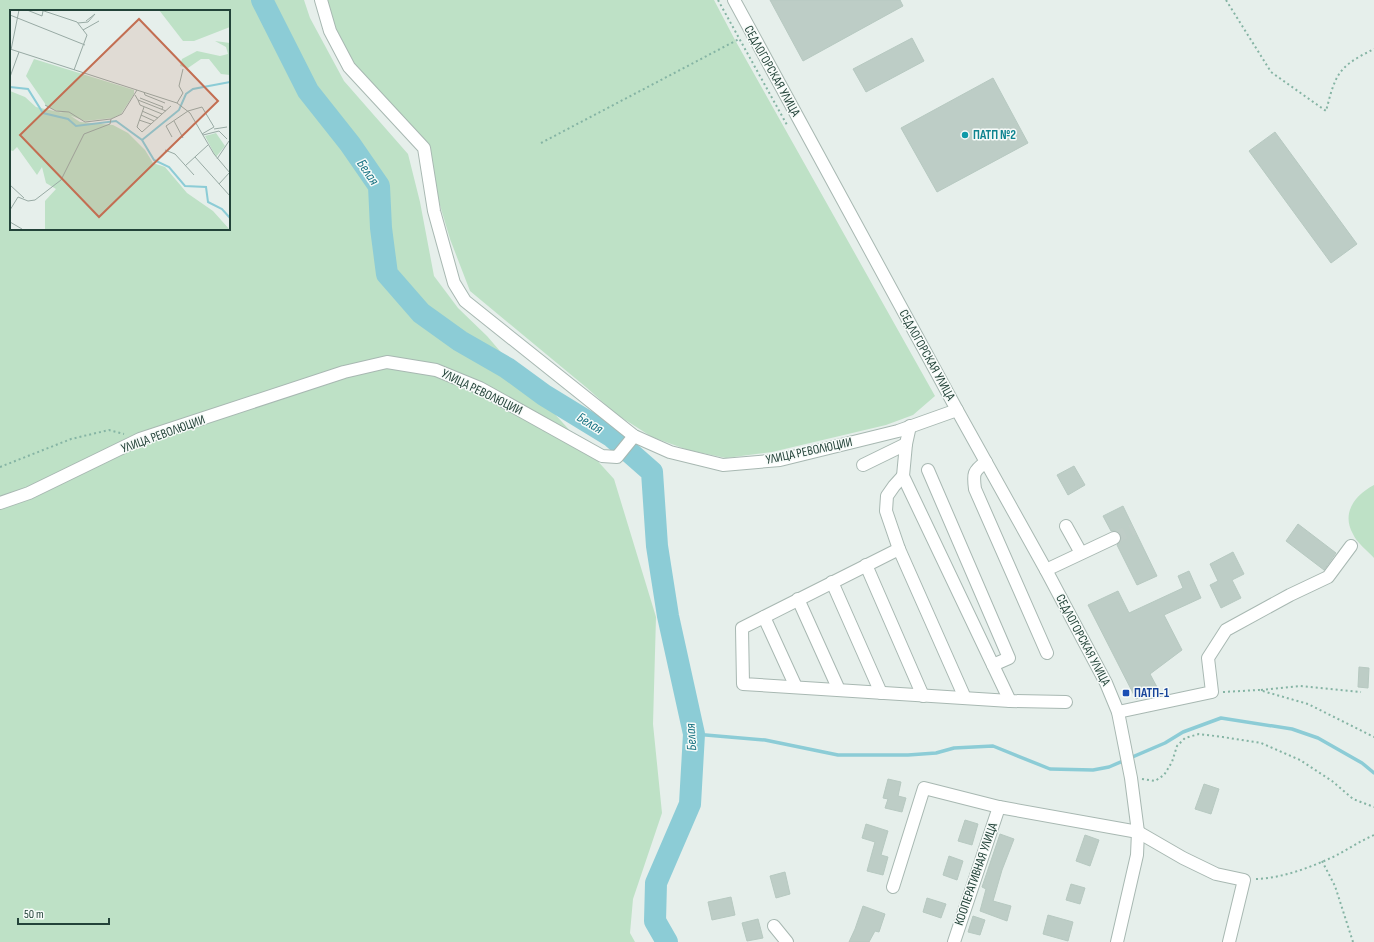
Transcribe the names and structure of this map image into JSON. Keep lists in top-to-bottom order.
{
  "streets": {
    "street": ["СЕДЛОГОРСКАЯ УЛИЦА", "УЛИЦА РЕВОЛЮЦИИ", "КООПЕРАТИВНАЯ УЛИЦА"]
  },
  "crossings": [
    ["СЕДЛОГОРСКАЯ УЛИЦА", "УЛИЦА РЕВОЛЮЦИИ"],
    ["СЕДЛОГОРСКАЯ УЛИЦА", "КООПЕРАТИВНАЯ УЛИЦА"]
  ],
  "water": ["Белая"],
  "places": {
    "other": ["ПАТП №2"],
    "transit": ["ПАТП-1"]
  },
  "scale_bar": "50 m"
}
